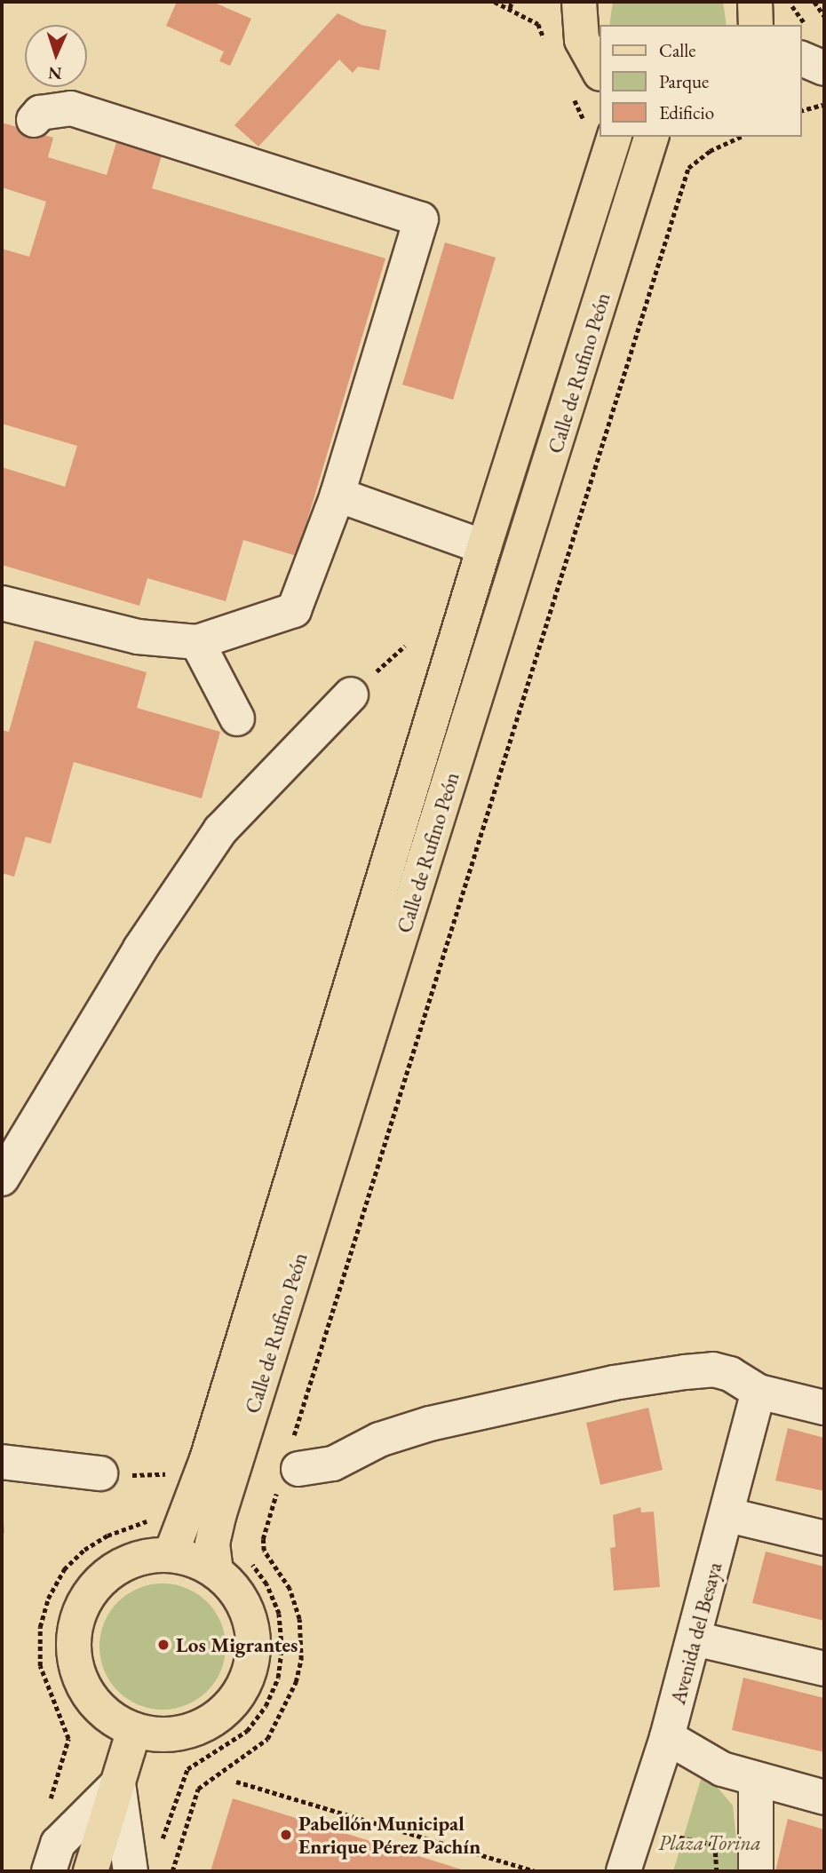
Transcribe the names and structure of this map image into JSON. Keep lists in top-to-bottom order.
{
  "streets": {
    "main road": ["Calle de Rufino Peón"],
    "street": ["Avenida del Besaya"]
  },
  "parks": ["Plaza Torina"],
  "places": ["Los Migrantes", "Pabellón Municipal Enrique Pérez Pachín"],
  "legend": ["Calle", "Parque", "Edificio"],
  "north": "bottom"
}
